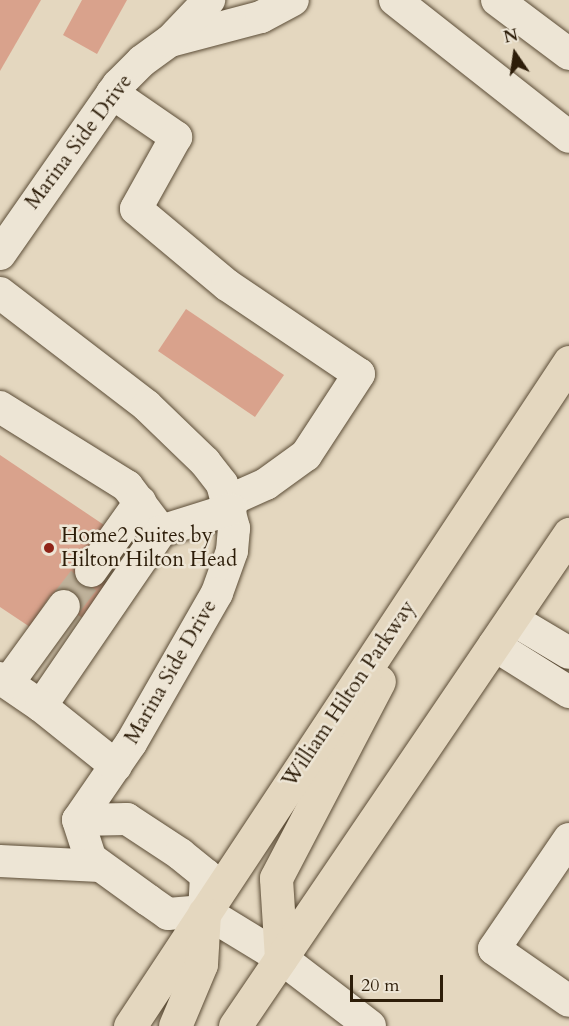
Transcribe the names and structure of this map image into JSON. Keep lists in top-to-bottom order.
{
  "streets": {
    "highway": ["William Hilton Parkway"],
    "street": ["Marina Side Drive"]
  },
  "places": ["Home2 Suites by Hilton Hilton Head"],
  "scale_bar": "20 m",
  "north": "top"
}
